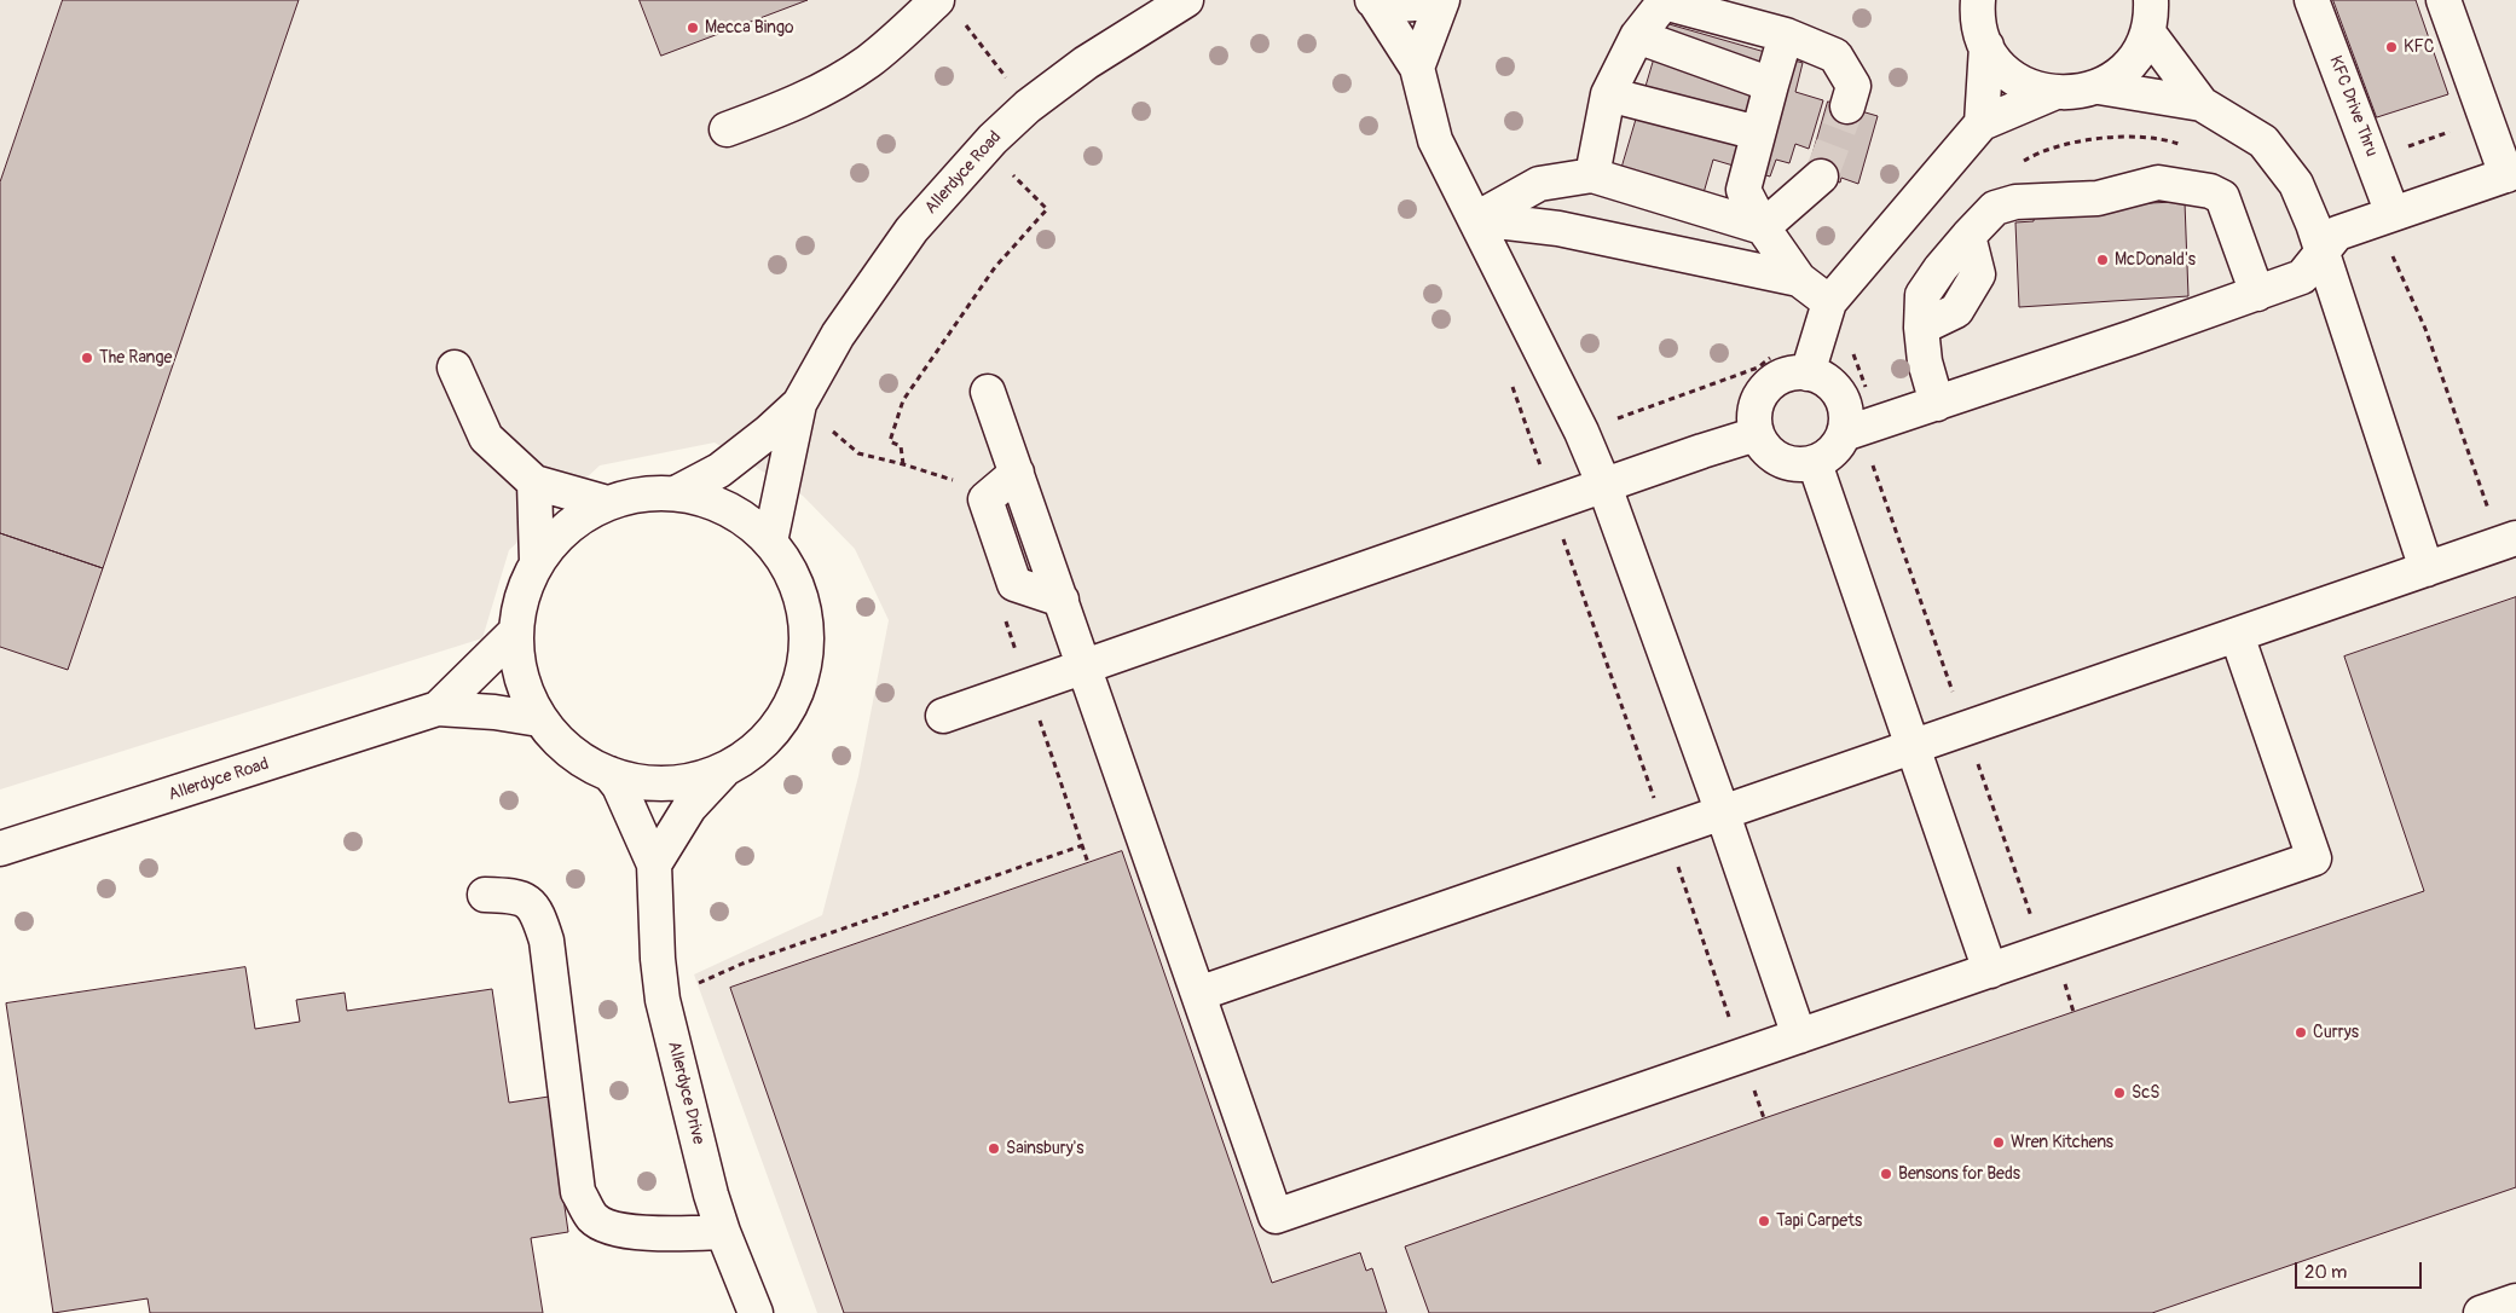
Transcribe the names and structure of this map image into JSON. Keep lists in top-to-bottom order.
{
  "streets": {
    "street": ["KFC Drive Thru", "Allerdyce Road", "Allerdyce Drive"]
  },
  "crossings": [
    ["Allerdyce Road", "Allerdyce Drive"]
  ],
  "places": [
    "Mecca Bingo",
    "KFC",
    "McDonald's",
    "The Range",
    "Currys",
    "ScS",
    "Wren Kitchens",
    "Sainsbury's",
    "Bensons for Beds",
    "Tapi Carpets"
  ],
  "scale_bar": "20 m"
}
